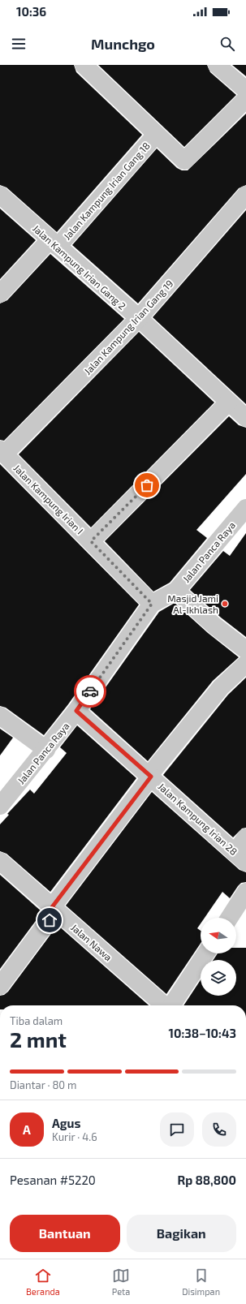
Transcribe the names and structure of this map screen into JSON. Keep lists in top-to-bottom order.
{
  "streets": {
    "street": [
      "Jalan Kampung Irian Gang 18",
      "Jalan Kampung Irian Gang 2",
      "Jalan Kampung Irian Gang 19",
      "Jalan Kampung Irian I",
      "Jalan Panca Raya",
      "Jalan Kampung Irian 28",
      "Jalan Nawa"
    ]
  },
  "crossings": [
    ["Jalan Kampung Irian Gang 18", "Jalan Kampung Irian Gang 2"],
    ["Jalan Kampung Irian Gang 2", "Jalan Kampung Irian Gang 19"],
    ["Jalan Kampung Irian Gang 19", "Jalan Kampung Irian I"],
    ["Jalan Kampung Irian I", "Jalan Panca Raya"],
    ["Jalan Panca Raya", "Jalan Kampung Irian 28"]
  ],
  "places": ["Masjid Jami Al-Ikhlash"],
  "north": "left",
  "page": {
    "status": "10:36",
    "header": "Munchgo",
    "heading": ["2 mnt", "Tiba dalam", "10:38–10:43"],
    "panel": [
      "Agus",
      "Kurir · 4.6",
      "Pesanan #5220",
      "Rp 88,800"
    ],
    "bar": "Diantar · 80 m",
    "round": "A",
    "buttons": ["Bantuan", "Bagikan"],
    "tabs": ["Beranda", "Peta", "Disimpan"]
  }
}
